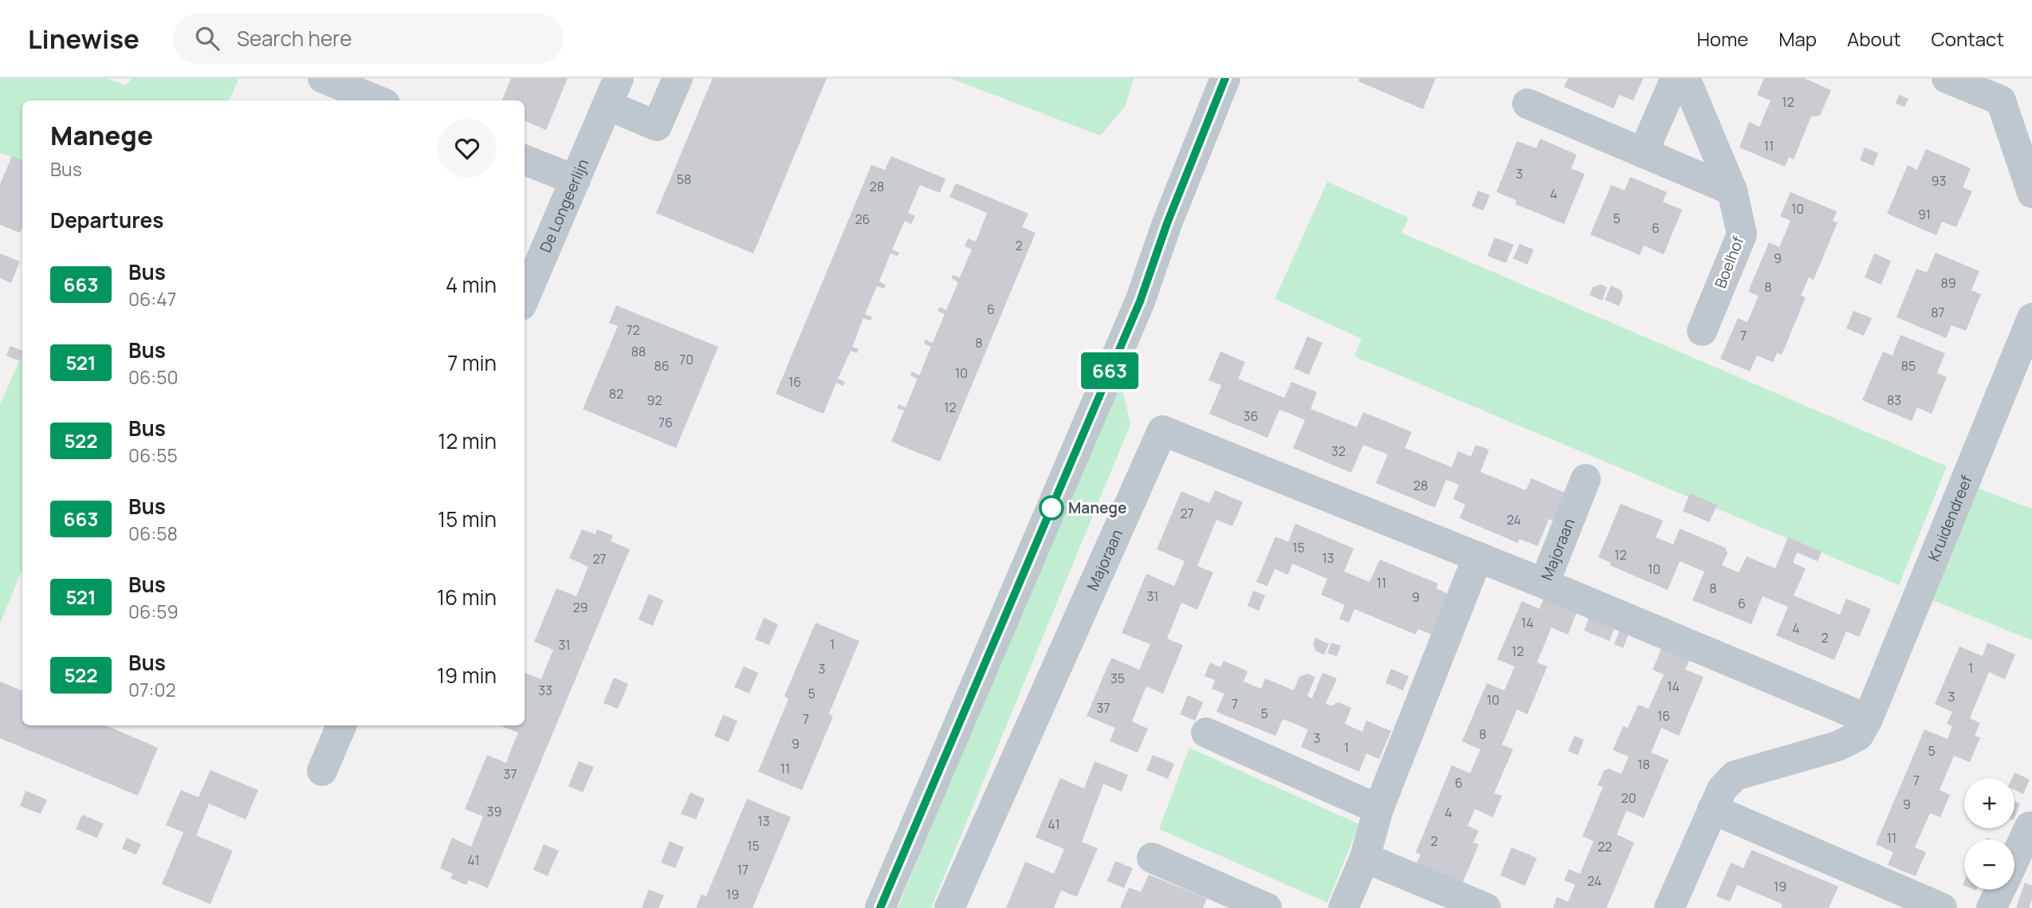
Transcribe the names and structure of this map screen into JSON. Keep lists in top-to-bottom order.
{
  "streets": {
    "street": [
      "De Longeerlijn",
      "Boelhof",
      "Kruidendreef",
      "Majoraan"
    ]
  },
  "places": ["Manege"],
  "lines": ["bus line 663"],
  "house_numbers": [
    "12",
    "11",
    "3",
    "58",
    "93",
    "28",
    "4",
    "10",
    "91",
    "5",
    "26",
    "6",
    "2",
    "9",
    "89",
    "8",
    "6",
    "87",
    "72",
    "7",
    "8",
    "88",
    "70",
    "86",
    "85",
    "10",
    "16",
    "82",
    "92",
    "83",
    "12",
    "36",
    "76",
    "32",
    "28",
    "27",
    "24",
    "15",
    "12",
    "13",
    "27",
    "10",
    "11",
    "8",
    "31",
    "9",
    "6",
    "29",
    "14",
    "4",
    "2",
    "1",
    "31",
    "12",
    "1",
    "3",
    "35",
    "14",
    "33",
    "5",
    "3",
    "10",
    "7",
    "37",
    "5",
    "16",
    "7",
    "8",
    "3",
    "9",
    "1",
    "5",
    "18",
    "11",
    "37",
    "7",
    "6",
    "20",
    "9",
    "39",
    "4",
    "13",
    "41",
    "11",
    "2",
    "15",
    "22",
    "41",
    "17",
    "24",
    "19",
    "19"
  ],
  "page": {
    "header": "Linewise",
    "search": "Search here",
    "nav": [
      "Home",
      "Map",
      "About",
      "Contact"
    ],
    "on_map": "663",
    "heading": [
      ["Manege", "Bus"],
      "Departures"
    ],
    "list": [
      {
        "mark": "663",
        "name": "Bus",
        "note": "06:47",
        "value": "4 min"
      },
      {
        "mark": "521",
        "name": "Bus",
        "note": "06:50",
        "value": "7 min"
      },
      {
        "mark": "522",
        "name": "Bus",
        "note": "06:55",
        "value": "12 min"
      },
      {
        "mark": "663",
        "name": "Bus",
        "note": "06:58",
        "value": "15 min"
      },
      {
        "mark": "521",
        "name": "Bus",
        "note": "06:59",
        "value": "16 min"
      },
      {
        "mark": "522",
        "name": "Bus",
        "note": "07:02",
        "value": "19 min"
      }
    ],
    "map_buttons": ["+", "−"]
  }
}
